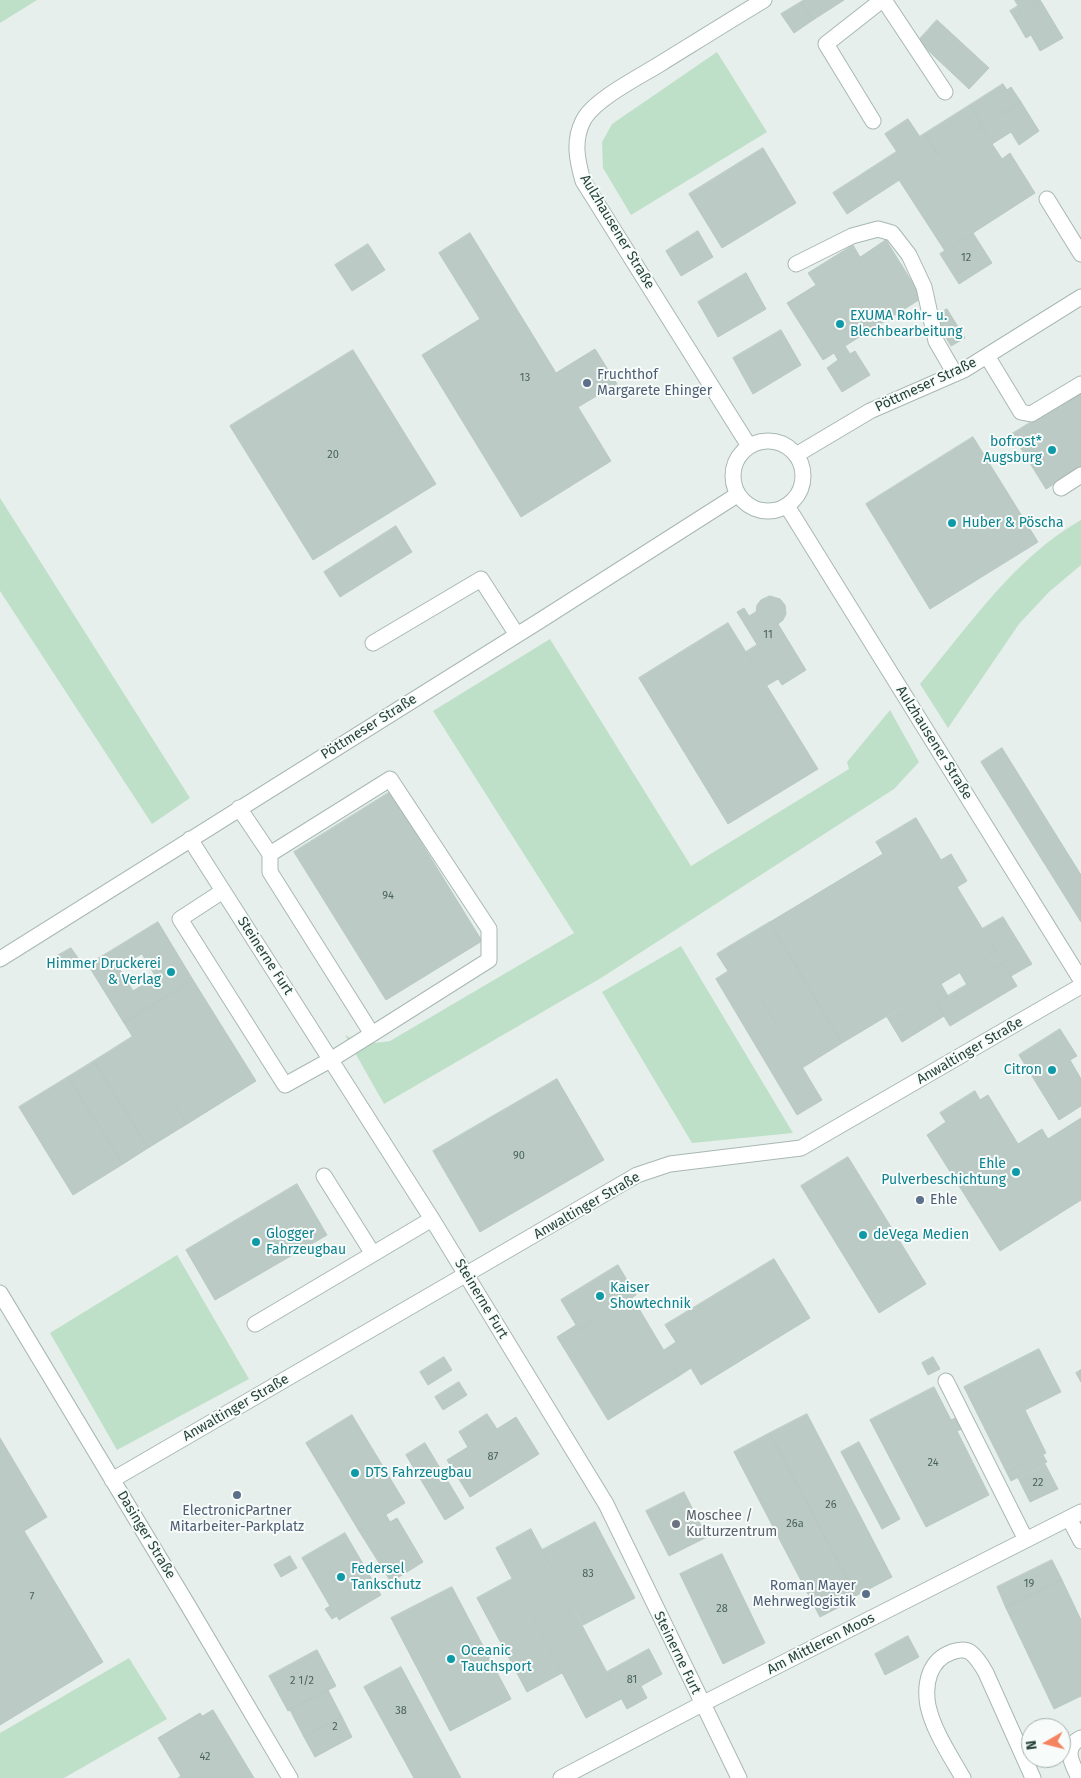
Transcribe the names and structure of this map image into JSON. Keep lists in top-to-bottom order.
{
  "streets": {
    "street": [
      "Aulzhausener Straße",
      "Pöttmeser Straße",
      "Steinerne Furt",
      "Anwaltinger Straße",
      "Dasinger Straße",
      "Am Mittleren Moos"
    ]
  },
  "crossings": [
    ["Aulzhausener Straße", "Pöttmeser Straße"],
    ["Pöttmeser Straße", "Steinerne Furt"],
    ["Steinerne Furt", "Anwaltinger Straße"],
    ["Steinerne Furt", "Am Mittleren Moos"],
    ["Anwaltinger Straße", "Dasinger Straße"]
  ],
  "places": [
    "EXUMA Rohr- u. Blechbearbeitung",
    "Fruchthof Margarete Ehinger",
    "bofrost* Augsburg",
    "Huber & Pöscha",
    "Himmer Druckerei & Verlag",
    "Citron",
    "Ehle Pulverbeschichtung",
    "Ehle",
    "deVega Medien",
    "Glogger Fahrzeugbau",
    "Kaiser Showtechnik",
    "DTS Fahrzeugbau",
    "ElectronicPartner Mitarbeiter-Parkplatz",
    "Moschee / Kulturzentrum",
    "Federsel Tankschutz",
    "Roman Mayer Mehrweglogistik",
    "Oceanic Tauchsport"
  ],
  "house_numbers": [
    "12",
    "13",
    "20",
    "11",
    "94",
    "90",
    "87",
    "24",
    "22",
    "26",
    "26a",
    "83",
    "19",
    "7",
    "28",
    "81",
    "2 1/2",
    "38",
    "2",
    "42"
  ],
  "north": "left"
}
